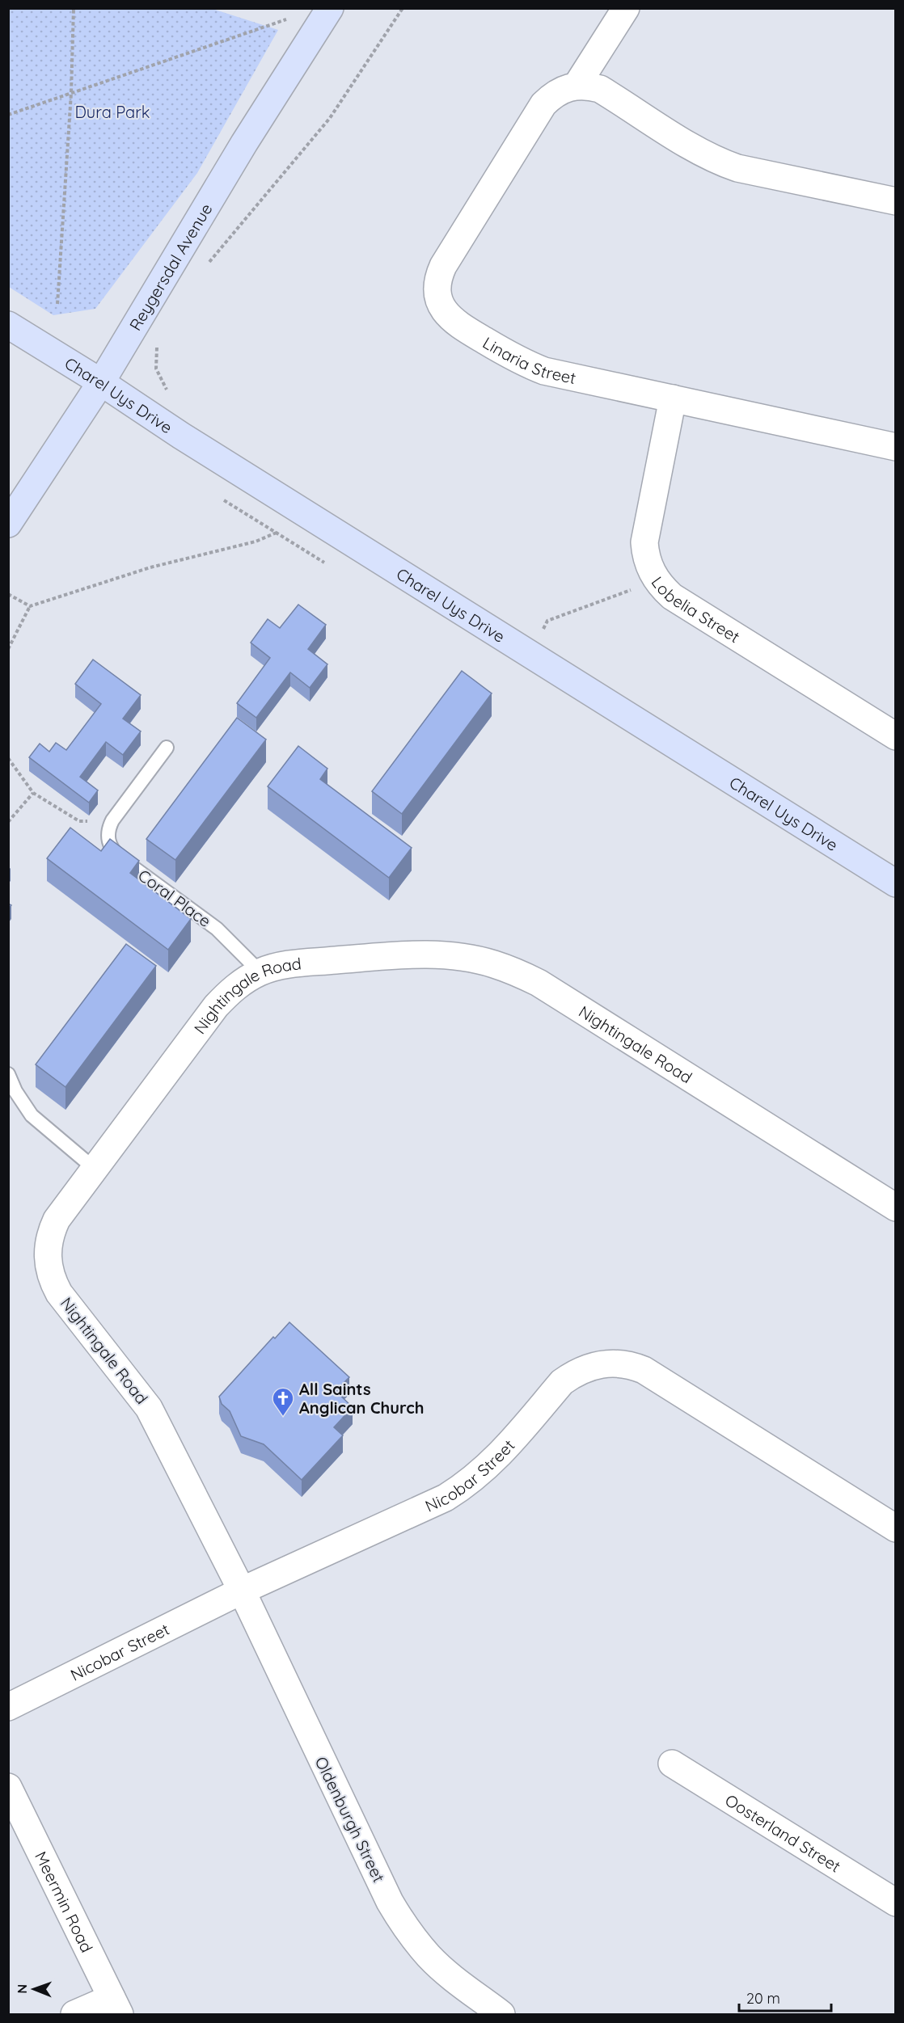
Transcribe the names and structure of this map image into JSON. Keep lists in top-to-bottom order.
{
  "streets": {
    "main road": ["Reygersdal Avenue", "Charel Uys Drive"],
    "street": [
      "Linaria Street",
      "Lobelia Street",
      "Nightingale Road",
      "Nicobar Street",
      "Oldenburgh Street",
      "Oosterland Street",
      "Meermin Road"
    ],
    "lane": ["Coral Place"]
  },
  "crossings": [
    ["Reygersdal Avenue", "Charel Uys Drive"],
    ["Linaria Street", "Lobelia Street"],
    ["Coral Place", "Nightingale Road"],
    ["Nightingale Road", "Nicobar Street"],
    ["Nightingale Road", "Oldenburgh Street"],
    ["Nicobar Street", "Oldenburgh Street"]
  ],
  "parks": ["Dura Park"],
  "places": {
    "church": ["All Saints Anglican Church"]
  },
  "scale_bar": "20 m",
  "north": "left"
}
